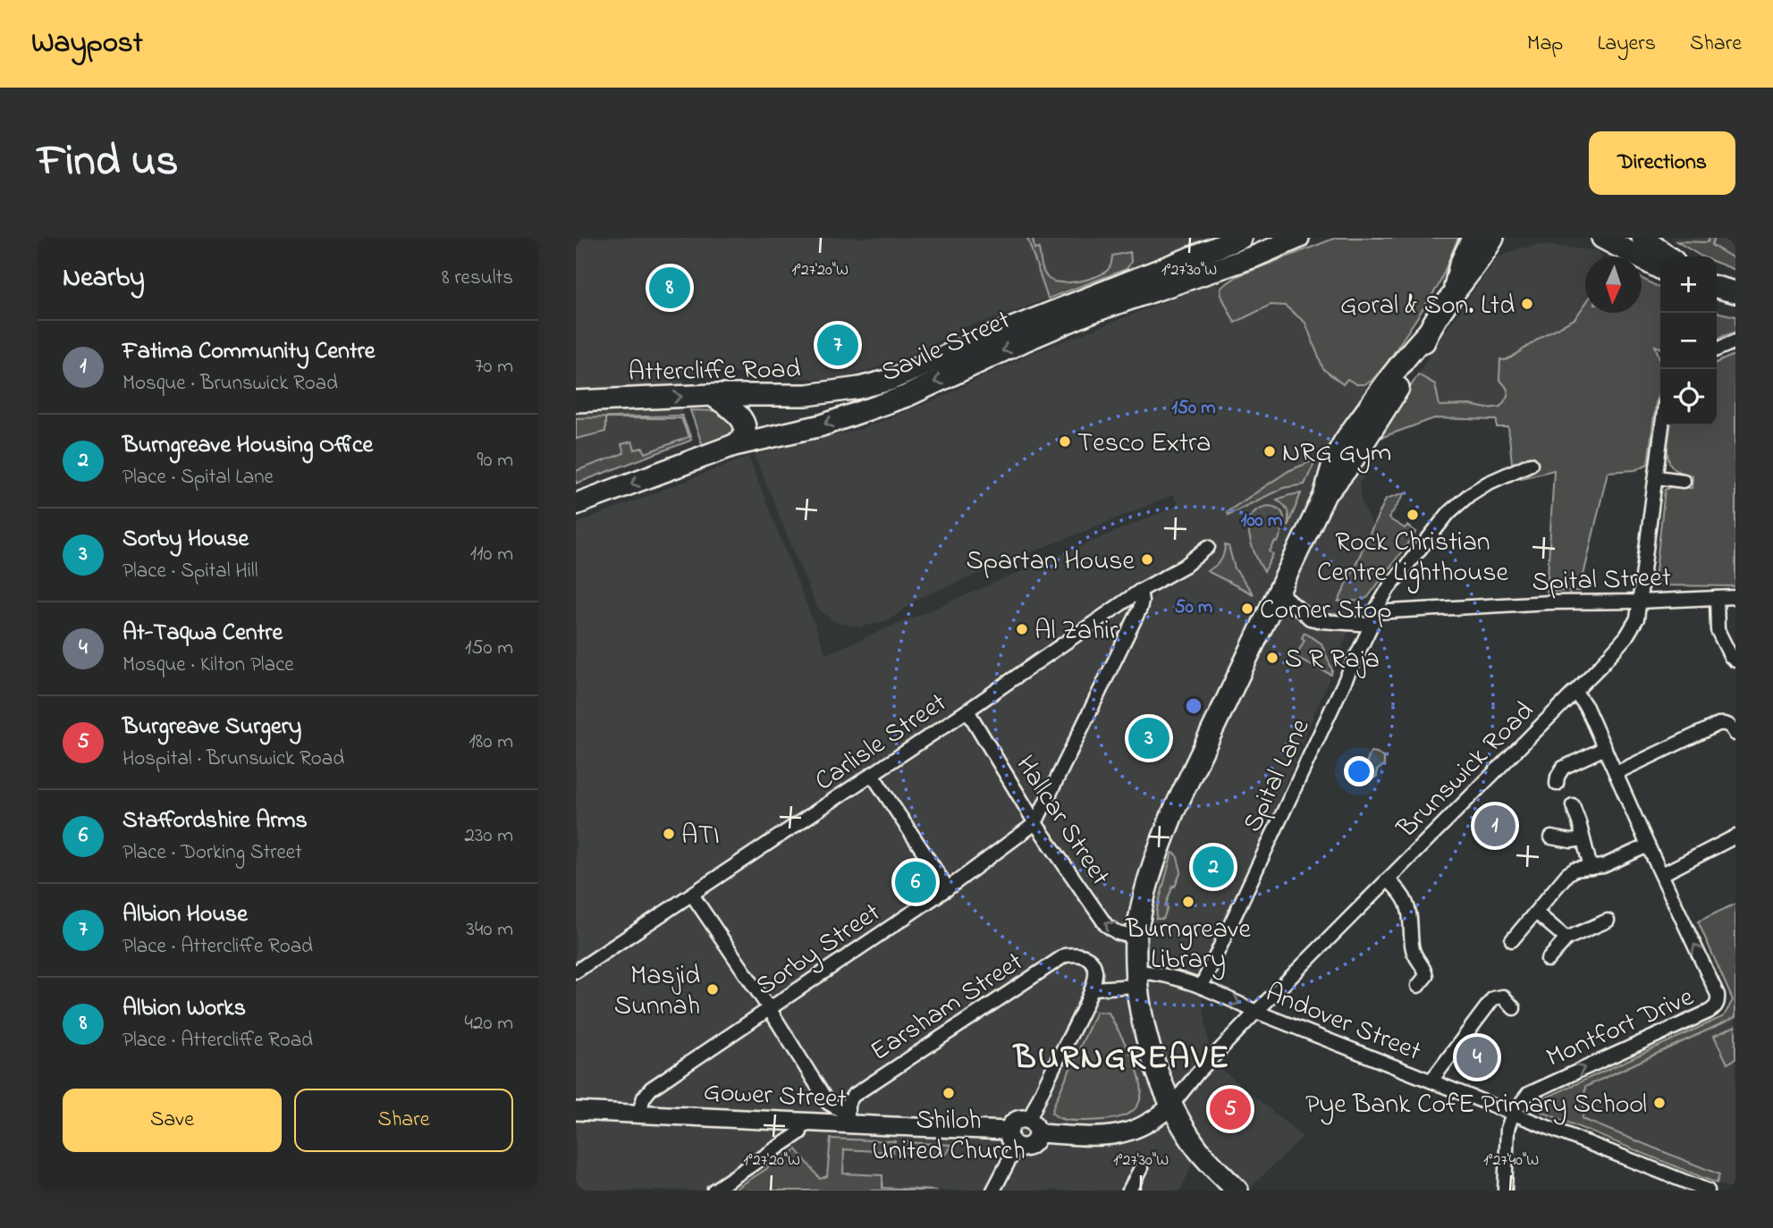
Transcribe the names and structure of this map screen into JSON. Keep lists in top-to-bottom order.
{
  "streets": {
    "main road": ["Savile Street", "Attercliffe Road", "Gower Street"],
    "street": [
      "Spital Street",
      "Carlisle Street",
      "Brunswick Road",
      "Spital Lane",
      "Hallcar Street",
      "Sorby Street",
      "Earsham Street",
      "Andover Street",
      "Montfort Drive"
    ]
  },
  "crossings": [
    ["Savile Street", "Attercliffe Road"],
    ["Spital Street", "Brunswick Road"],
    ["Spital Street", "Spital Lane"],
    ["Carlisle Street", "Hallcar Street"],
    ["Carlisle Street", "Sorby Street"],
    ["Brunswick Road", "Andover Street"],
    ["Spital Lane", "Andover Street"],
    ["Hallcar Street", "Sorby Street"],
    ["Sorby Street", "Gower Street"],
    ["Earsham Street", "Andover Street"],
    ["Earsham Street", "Gower Street"],
    ["Andover Street", "Montfort Drive"]
  ],
  "one_way": ["Attercliffe Road", "Hallcar Street"],
  "districts": ["BURNGREAVE"],
  "places": [
    "Goral & Son. Ltd",
    "Tesco Extra",
    "NRG Gym",
    "Rock Christian Centre Lighthouse",
    "Spartan House",
    "Corner Stop",
    "Al Zahir",
    "S R Raja",
    "ATI",
    "Burngreave Library",
    "Masjid Sunnah",
    "Shiloh United Church",
    "Pye Bank CofE Primary School"
  ],
  "north": "bottom",
  "page": {
    "header": "Waypost",
    "nav": ["Map", "Layers", "Share"],
    "title": "Find us",
    "buttons": [
      "Directions",
      ["Save", "Share"]
    ],
    "heading": ["Nearby", "8 results"],
    "map_buttons": ["+", "−"],
    "pins": [
      "8",
      "7",
      "3",
      "1",
      "2",
      "6",
      "4",
      "5"
    ],
    "list": [
      {
        "mark": "1",
        "name": "Fatima Community Centre",
        "note": "Mosque · Brunswick Road",
        "value": "70 m"
      },
      {
        "mark": "2",
        "name": "Burngreave Housing Office",
        "note": "Place · Spital Lane",
        "value": "90 m"
      },
      {
        "mark": "3",
        "name": "Sorby House",
        "note": "Place · Spital Hill",
        "value": "110 m"
      },
      {
        "mark": "4",
        "name": "At-Taqwa Centre",
        "note": "Mosque · Kilton Place",
        "value": "150 m"
      },
      {
        "mark": "5",
        "name": "Burgreave Surgery",
        "note": "Hospital · Brunswick Road",
        "value": "180 m"
      },
      {
        "mark": "6",
        "name": "Staffordshire Arms",
        "note": "Place · Dorking Street",
        "value": "230 m"
      },
      {
        "mark": "7",
        "name": "Albion House",
        "note": "Place · Attercliffe Road",
        "value": "340 m"
      },
      {
        "mark": "8",
        "name": "Albion Works",
        "note": "Place · Attercliffe Road",
        "value": "420 m"
      }
    ]
  },
  "coordinates": ["1°27'20\"W", "1°27'30\"W", "1°27'40\"W"],
  "rings": ["150 m", "100 m", "50 m"]
}
